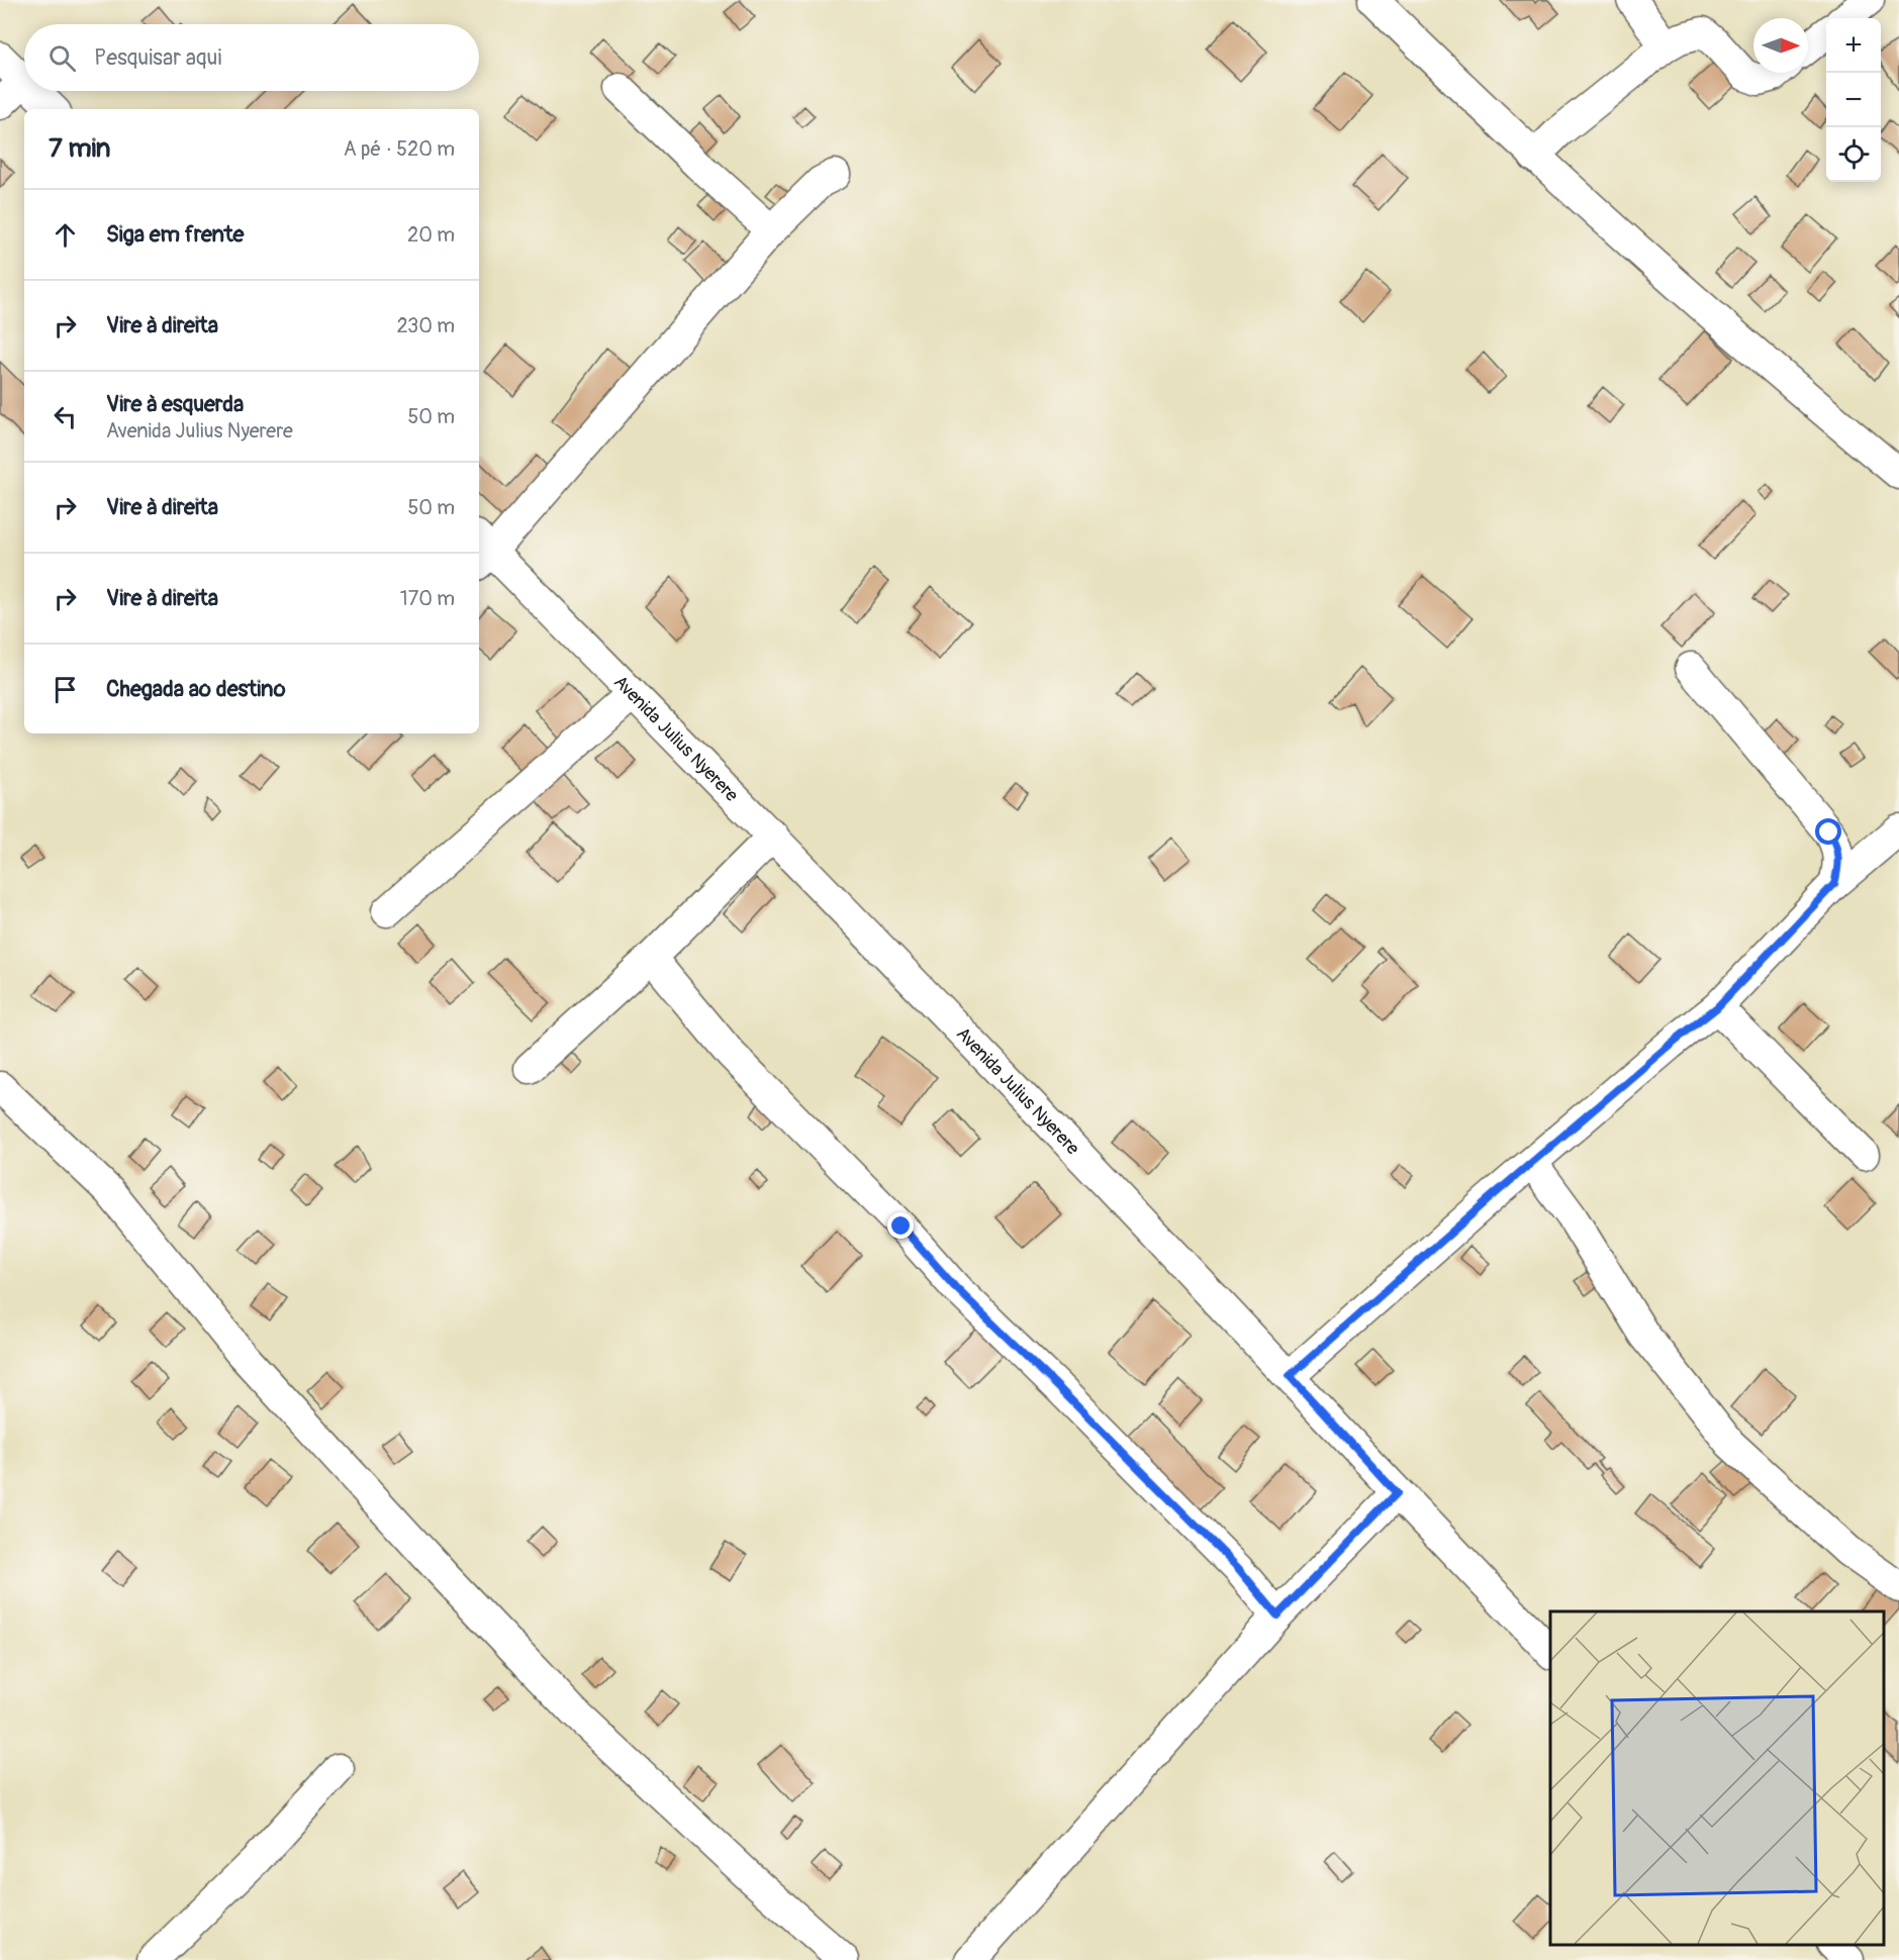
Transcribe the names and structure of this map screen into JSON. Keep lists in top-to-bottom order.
{
  "streets": {
    "street": ["Avenida Julius Nyerere"]
  },
  "north": "right",
  "page": {
    "map_buttons": ["+", "−"],
    "search": "Pesquisar aqui",
    "heading": ["7 min", "A pé · 520 m"],
    "list": [
      ["Siga em frente", "20 m"],
      ["Vire à direita", "230 m"],
      ["Vire à esquerda", "Avenida Julius Nyerere", "50 m"],
      ["Vire à direita", "50 m"],
      ["Vire à direita", "170 m"],
      "Chegada ao destino"
    ]
  }
}
